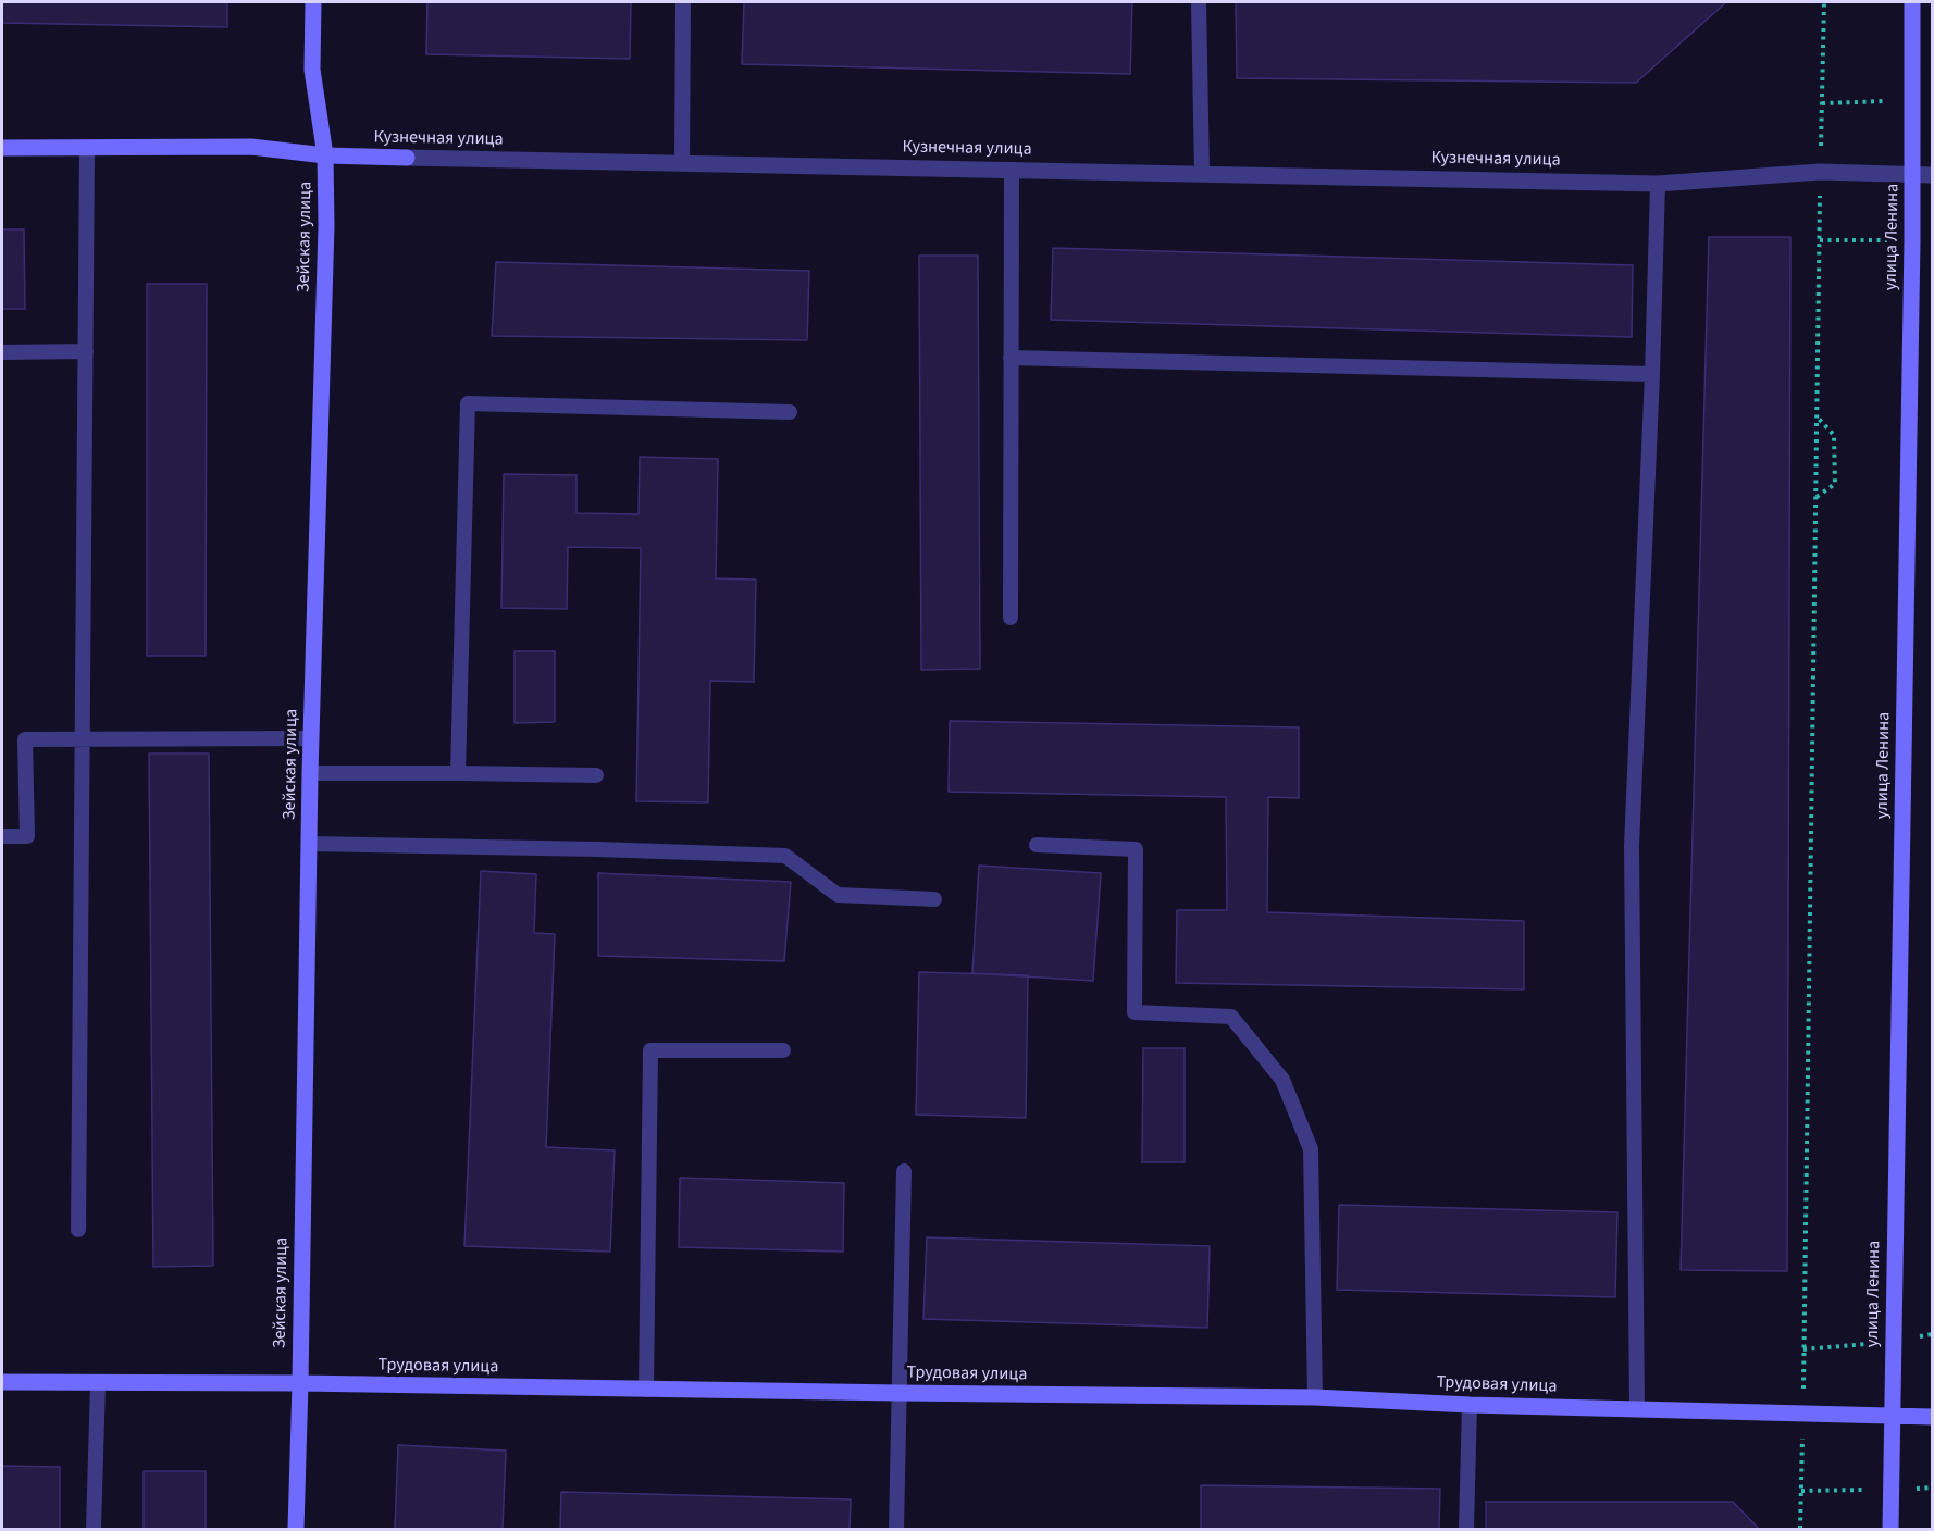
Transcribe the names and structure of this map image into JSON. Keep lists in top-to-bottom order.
{
  "streets": {
    "street": [
      "Кузнечная улица",
      "Зейская улица",
      "улица Ленина",
      "Трудовая улица"
    ]
  },
  "crossings": [
    ["Кузнечная улица", "Зейская улица"],
    ["Кузнечная улица", "улица Ленина"],
    ["Зейская улица", "Трудовая улица"],
    ["улица Ленина", "Трудовая улица"]
  ]
}
